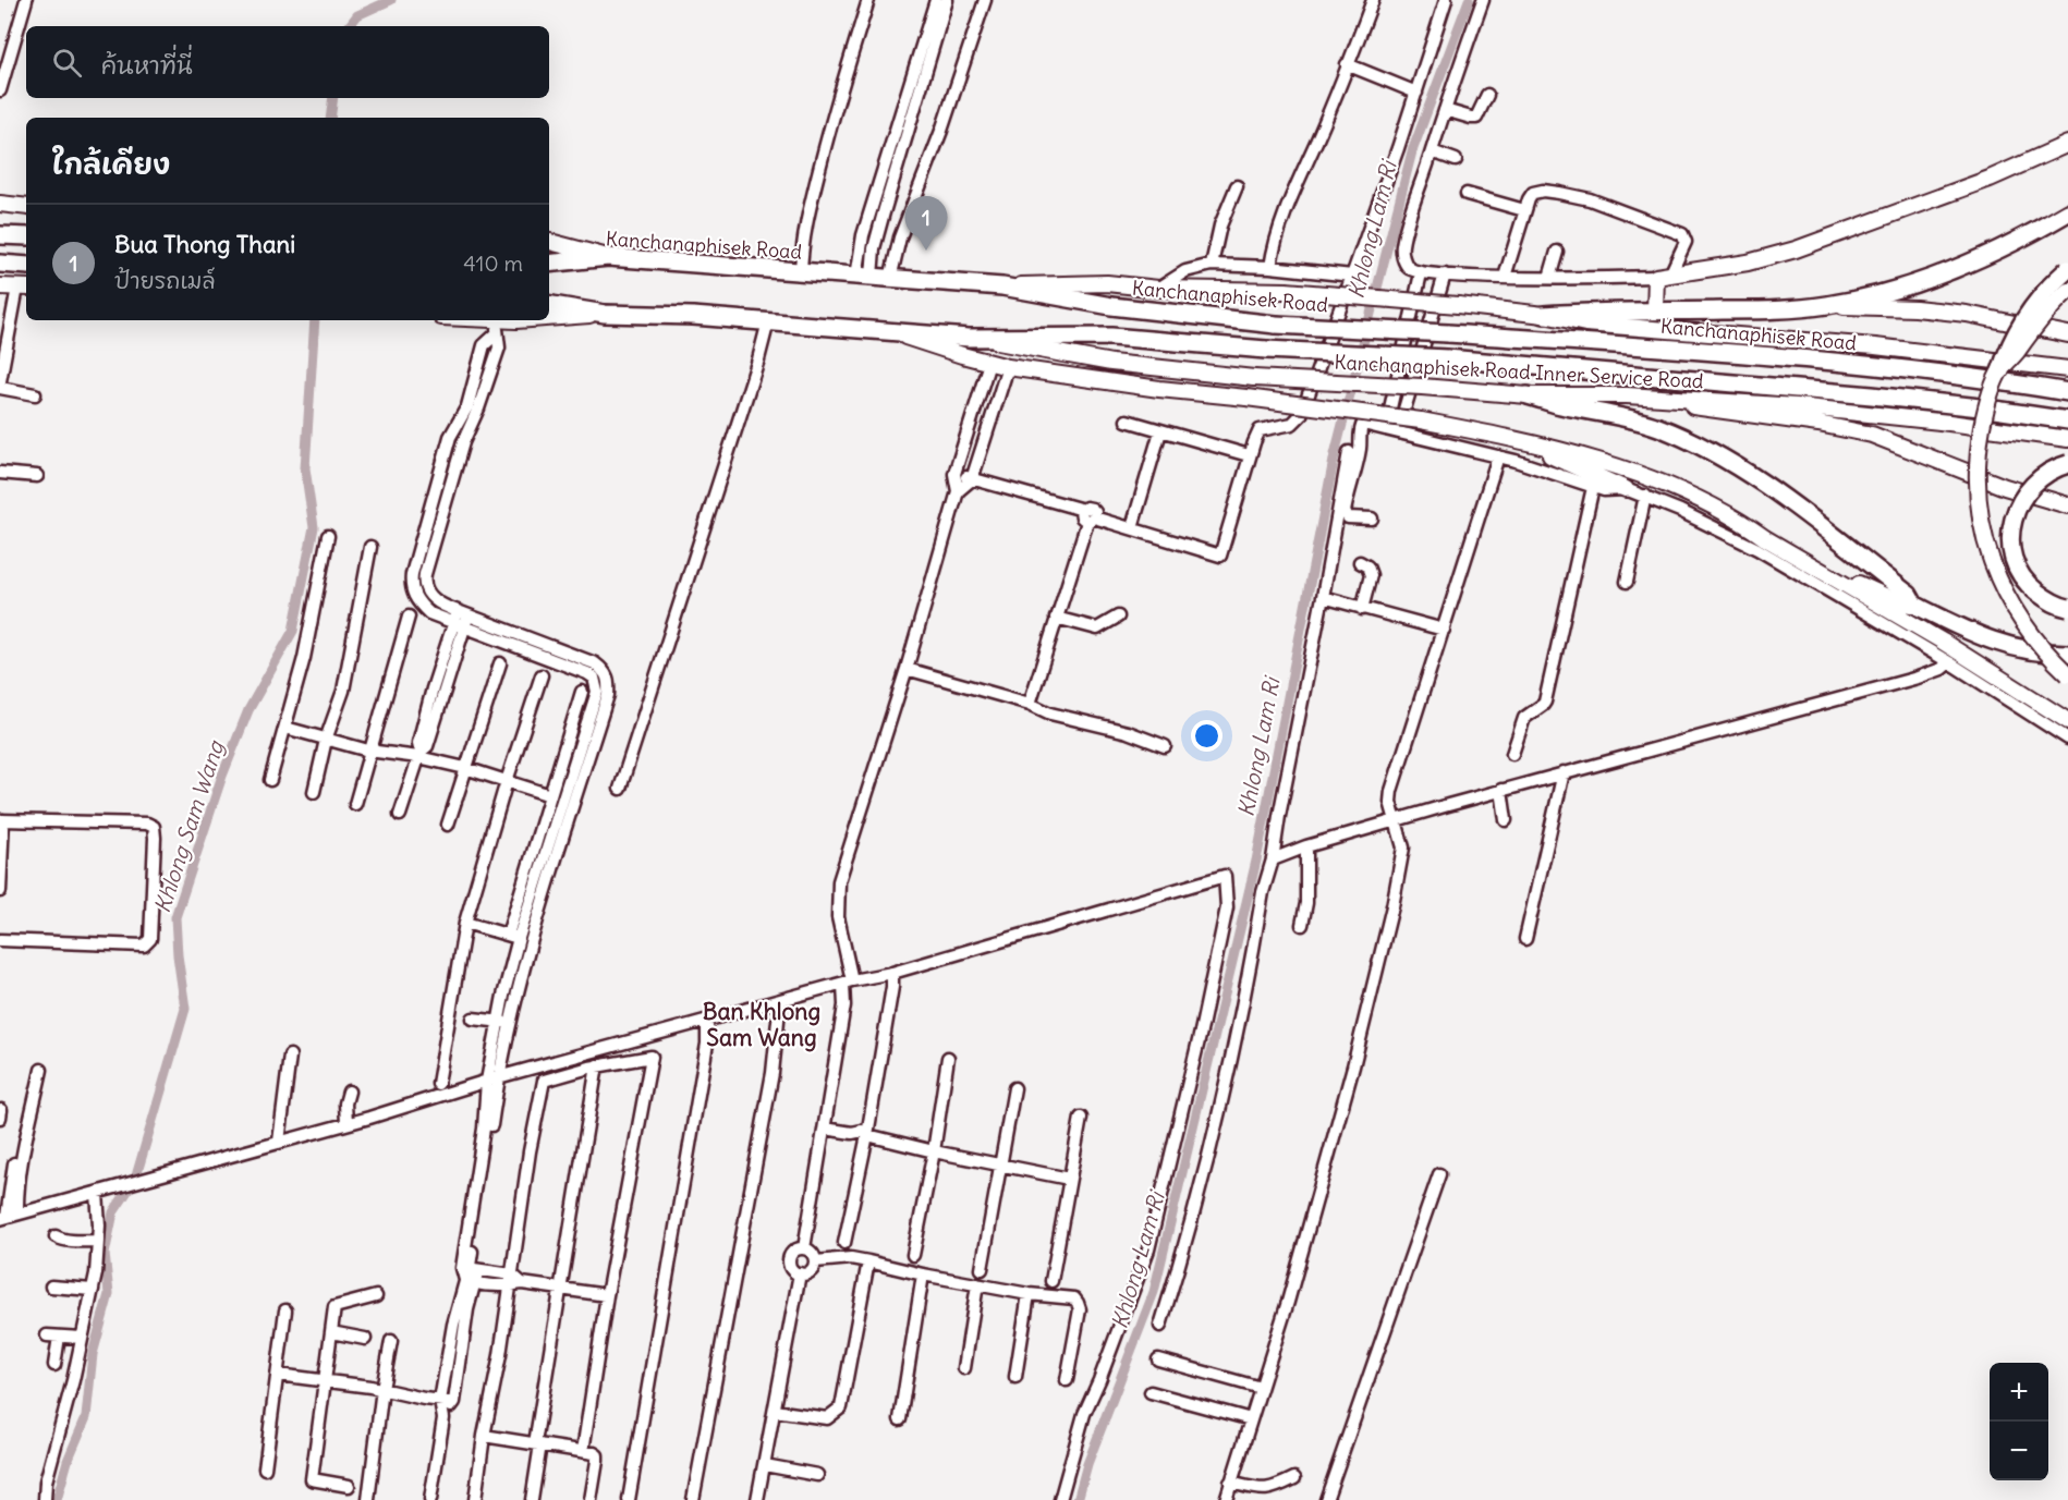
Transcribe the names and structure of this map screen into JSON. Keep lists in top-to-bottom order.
{
  "streets": {
    "highway": ["Kanchanaphisek Road"],
    "main road": ["Kanchanaphisek Road Inner Service Road"]
  },
  "districts": ["Ban Khlong Sam Wang"],
  "water": ["Khlong Lam Ri", "Khlong Sam Wang"],
  "page": {
    "search": "ค้นหาที่นี่",
    "heading": "ใกล้เคียง",
    "pins": "1",
    "list": [
      {
        "mark": "1",
        "name": "Bua Thong Thani",
        "note": "ป้ายรถเมล์",
        "value": "410 m"
      }
    ],
    "map_buttons": ["+", "−"]
  }
}
